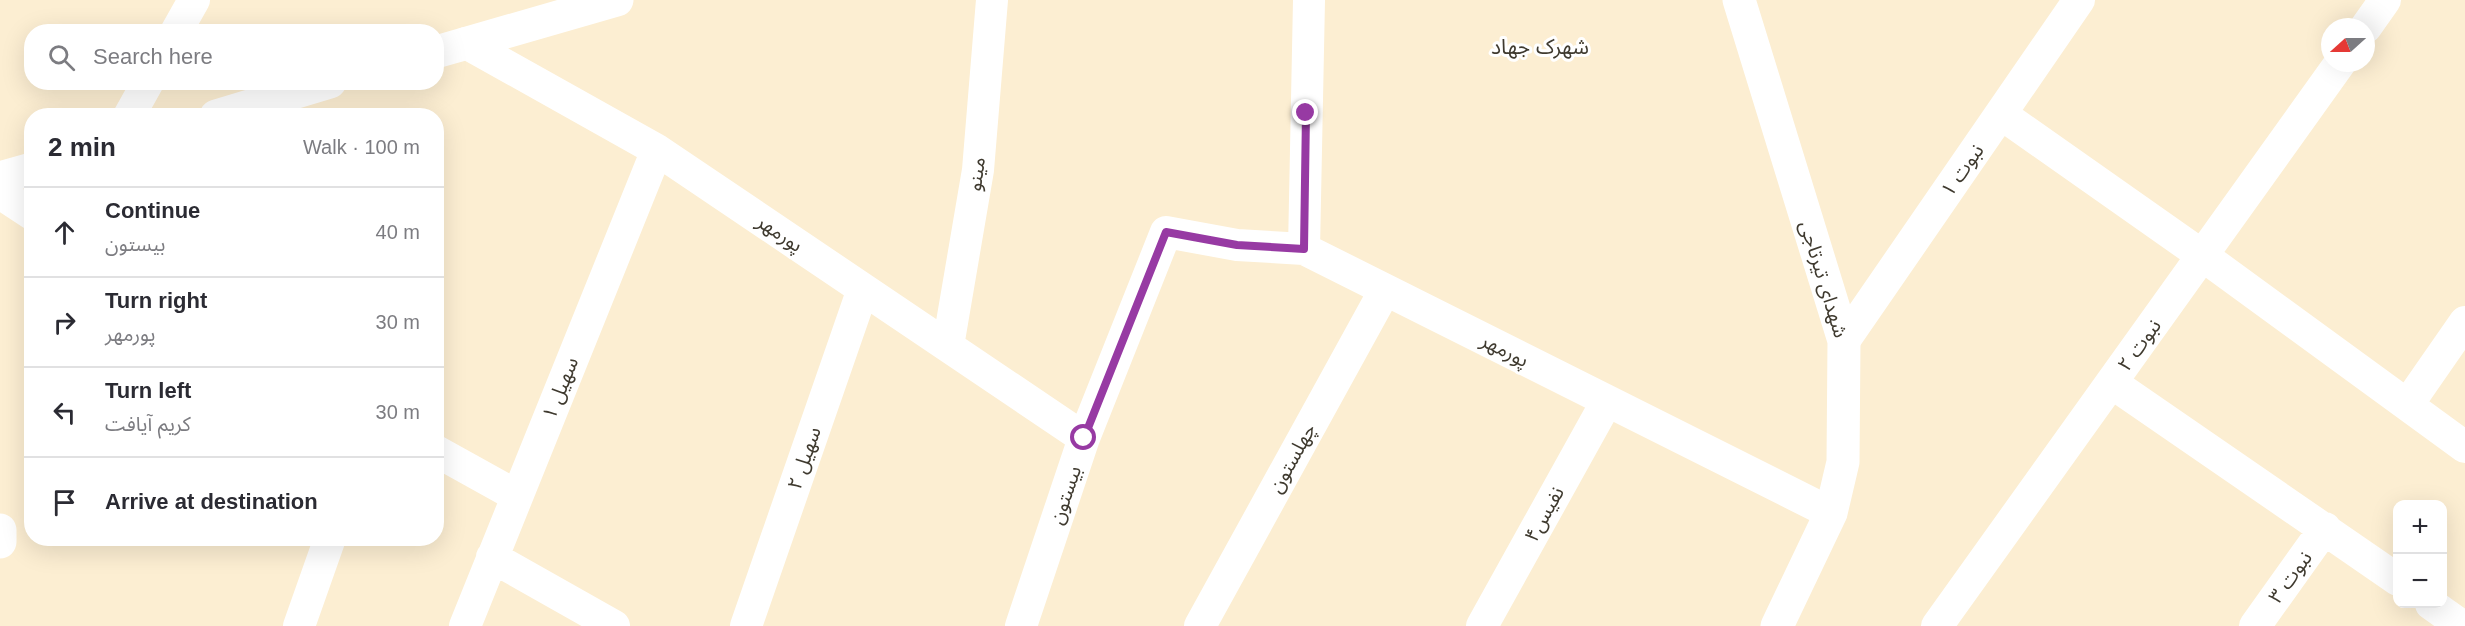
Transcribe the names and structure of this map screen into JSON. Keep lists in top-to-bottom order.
{
  "streets": {
    "street": [
      "نبوت ۱",
      "مینو",
      "پورمهر",
      "شهدای تیرتاجی",
      "نبوت ۲",
      "سهیل ۱",
      "سهیل ۲",
      "چهلستون",
      "بیستون",
      "نفیس۴",
      "نبوت ۳"
    ]
  },
  "crossings": [
    ["نبوت ۱", "شهدای تیرتاجی"],
    ["مینو", "پورمهر"],
    ["پورمهر", "شهدای تیرتاجی"],
    ["پورمهر", "سهیل ۱"],
    ["پورمهر", "سهیل ۲"],
    ["پورمهر", "چهلستون"],
    ["پورمهر", "بیستون"],
    ["پورمهر", "نفیس۴"]
  ],
  "districts": ["شهرک جهاد"],
  "north": "left",
  "page": {
    "search": "Search here",
    "heading": ["2 min", "Walk · 100 m"],
    "list": [
      ["Continue", "بیستون", "40 m"],
      ["Turn right", "پورمهر", "30 m"],
      ["Turn left", "کریم آیافت", "30 m"],
      "Arrive at destination"
    ],
    "map_buttons": ["+", "−"]
  }
}
